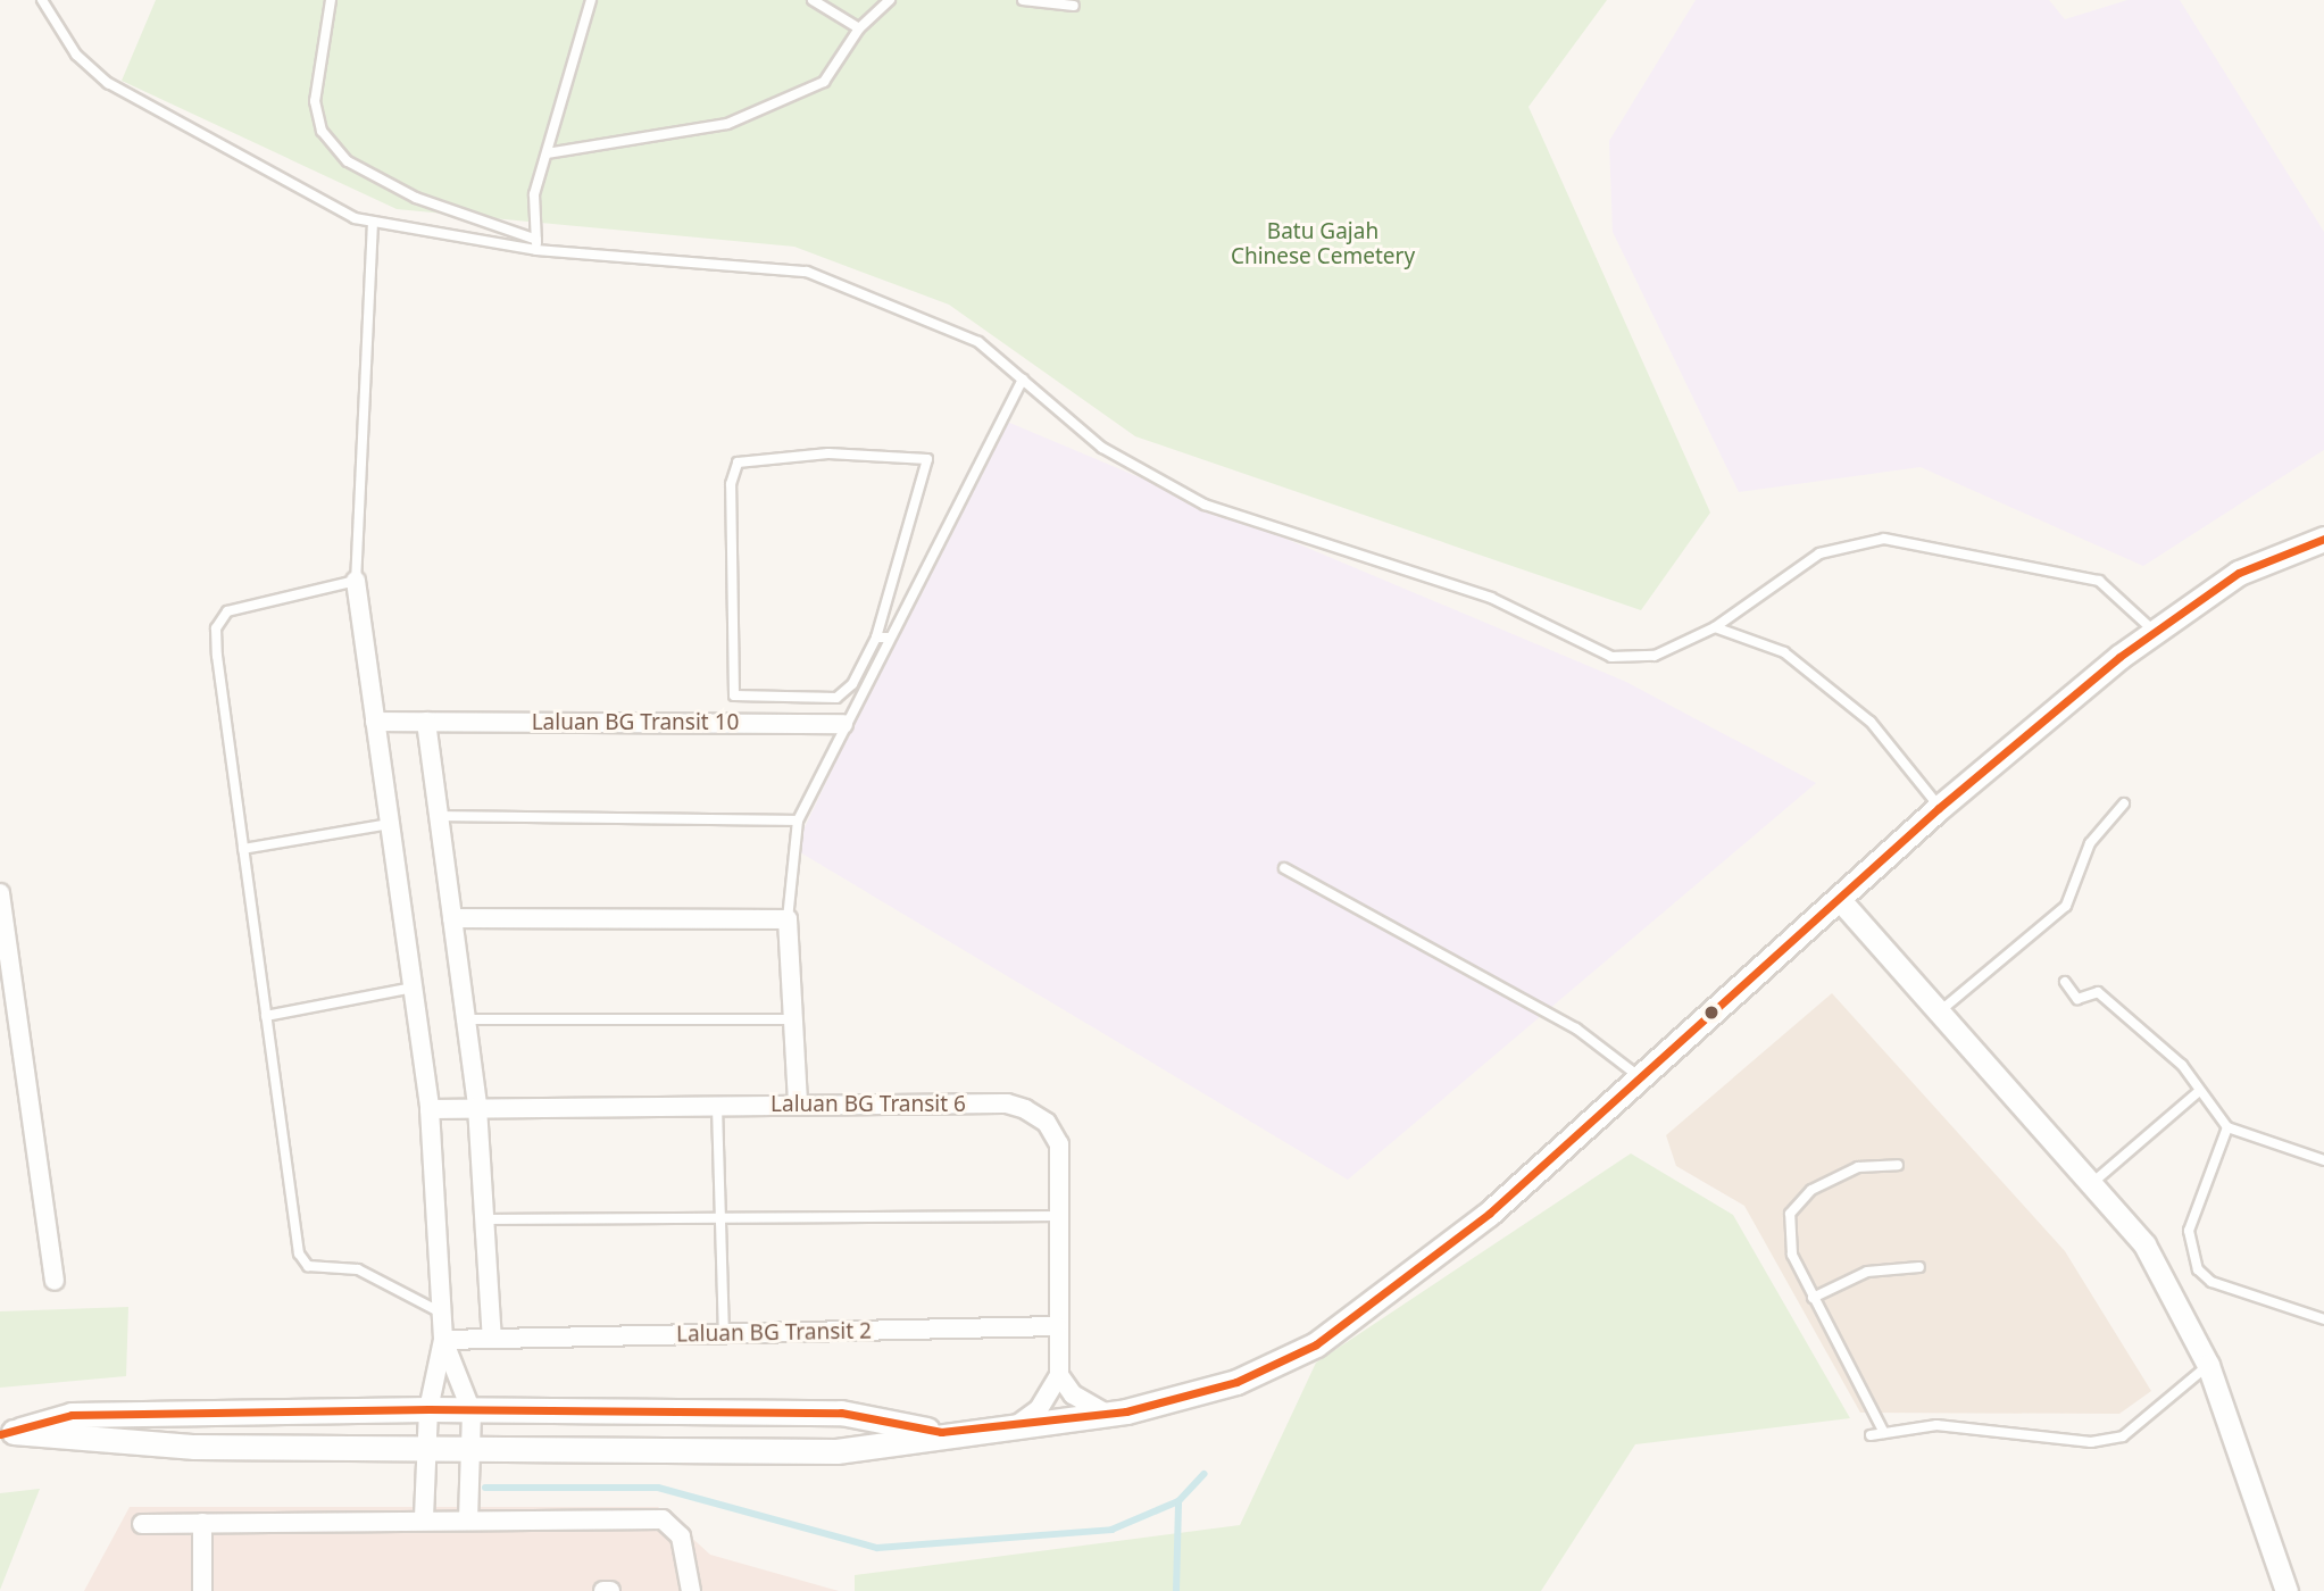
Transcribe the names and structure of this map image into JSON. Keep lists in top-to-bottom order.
{
  "streets": {
    "street": ["Laluan BG Transit 10", "Laluan BG Transit 6", "Laluan BG Transit 2"]
  },
  "crossings": [
    ["Laluan BG Transit 6", "Laluan BG Transit 2"]
  ],
  "parks": ["Batu Gajah Chinese Cemetery"]
}
